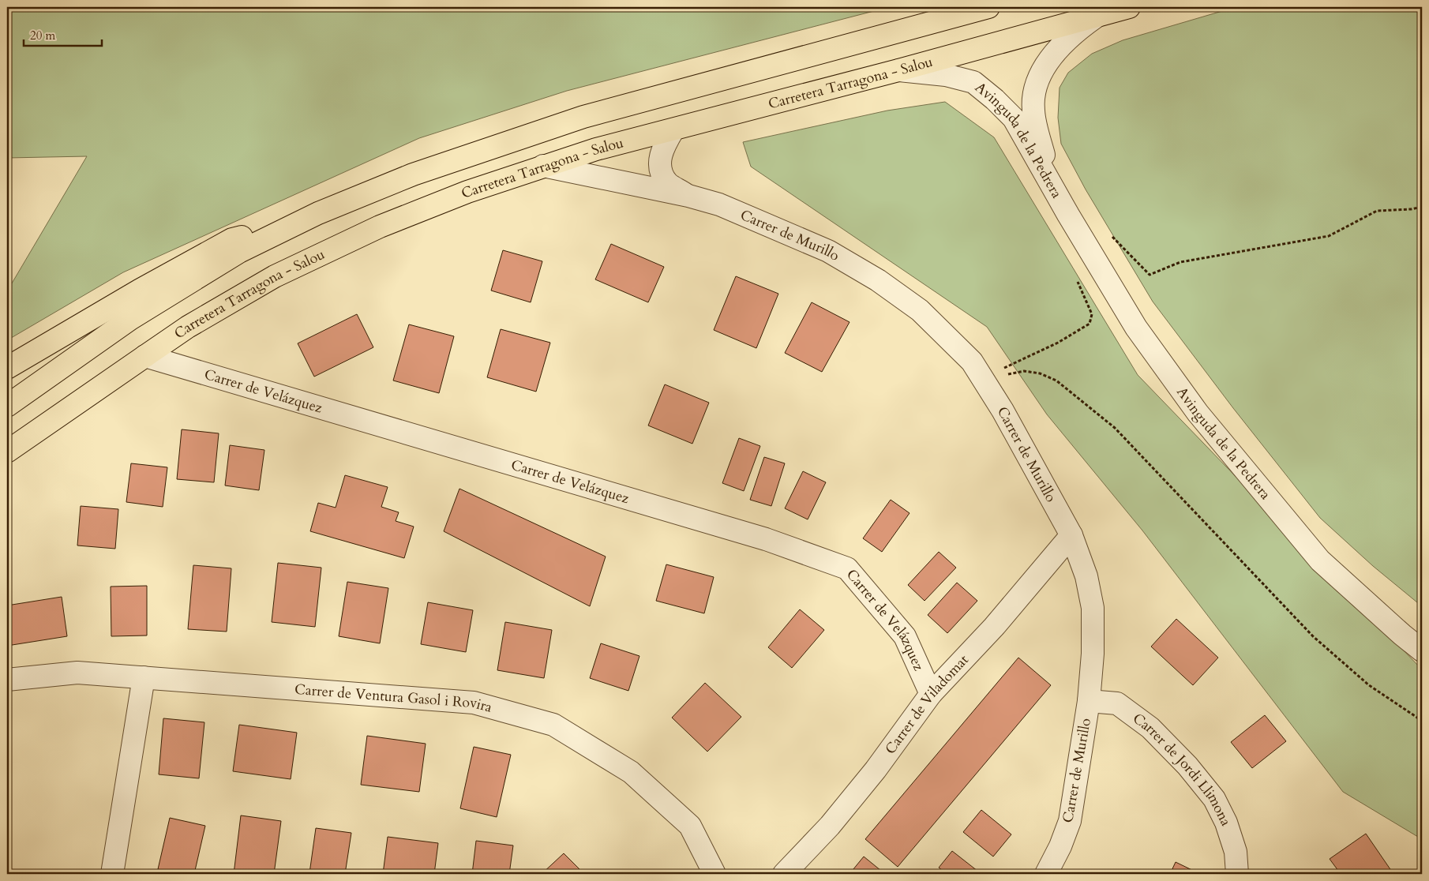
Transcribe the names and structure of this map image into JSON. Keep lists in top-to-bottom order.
{
  "streets": {
    "main road": ["Carretera Tarragona - Salou"],
    "street": [
      "Avinguda de la Pedrera",
      "Carrer de Murillo",
      "Carrer de Velázquez",
      "Carrer de Ventura Gasol i Rovira",
      "Carrer de Viladomat",
      "Carrer de Jordi Llimona"
    ]
  },
  "crossings": [
    ["Carretera Tarragona - Salou", "Avinguda de la Pedrera"],
    ["Carretera Tarragona - Salou", "Carrer de Murillo"],
    ["Carretera Tarragona - Salou", "Carrer de Velázquez"],
    ["Carrer de Murillo", "Carrer de Viladomat"],
    ["Carrer de Murillo", "Carrer de Jordi Llimona"],
    ["Carrer de Velázquez", "Carrer de Viladomat"]
  ],
  "scale_bar": "20 m"
}
